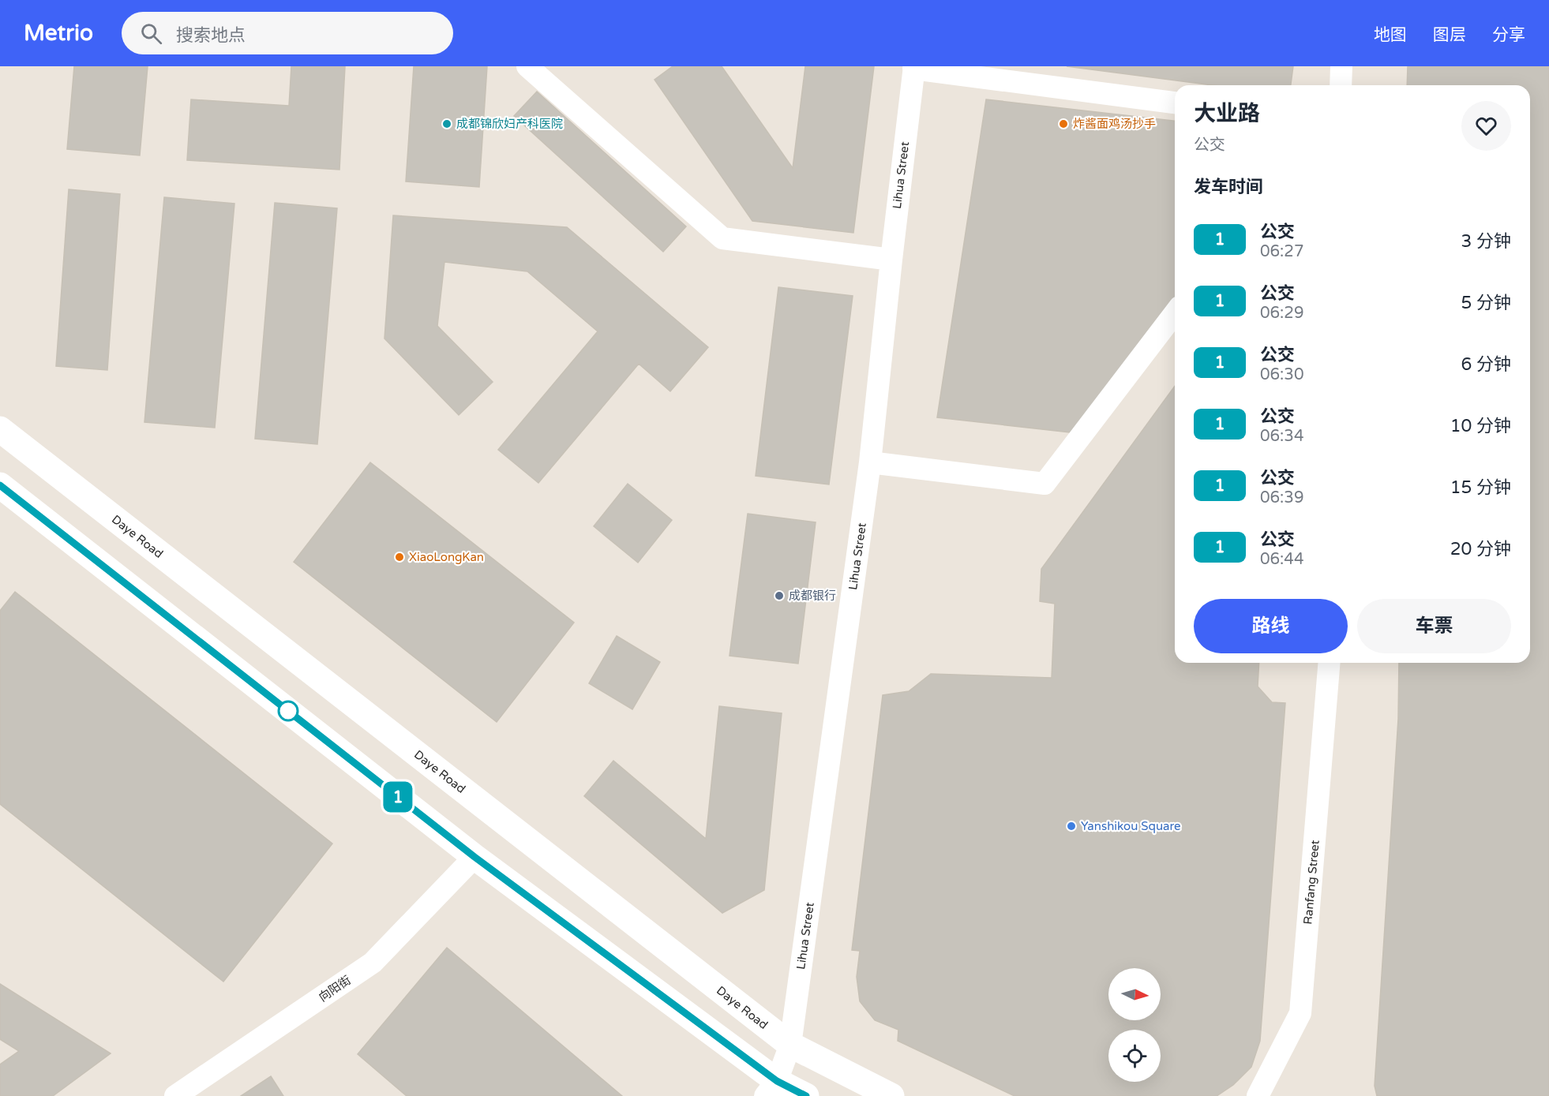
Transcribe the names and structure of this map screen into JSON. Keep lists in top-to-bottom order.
{
  "streets": {
    "main road": ["Daye Road"],
    "street": ["Lihua Street", "Ranfang Street", "向阳街"]
  },
  "crossings": [
    ["Lihua Street", "Daye Road"]
  ],
  "places": [
    "成都锦欣妇产科医院",
    "炸酱面鸡汤抄手",
    "XiaoLongKan",
    "成都银行",
    "Yanshikou Square"
  ],
  "lines": ["bus line 1"],
  "north": "right",
  "page": {
    "header": "Metrio",
    "search": "搜索地点",
    "nav": ["地图", "图层", "分享"],
    "on_map": "1",
    "heading": [
      ["大业路", "公交"],
      "发车时间"
    ],
    "list": [
      {
        "mark": "1",
        "name": "公交",
        "note": "06:27",
        "value": "3 分钟"
      },
      {
        "mark": "1",
        "name": "公交",
        "note": "06:29",
        "value": "5 分钟"
      },
      {
        "mark": "1",
        "name": "公交",
        "note": "06:30",
        "value": "6 分钟"
      },
      {
        "mark": "1",
        "name": "公交",
        "note": "06:34",
        "value": "10 分钟"
      },
      {
        "mark": "1",
        "name": "公交",
        "note": "06:39",
        "value": "15 分钟"
      },
      {
        "mark": "1",
        "name": "公交",
        "note": "06:44",
        "value": "20 分钟"
      }
    ],
    "buttons": ["路线", "车票"]
  }
}
